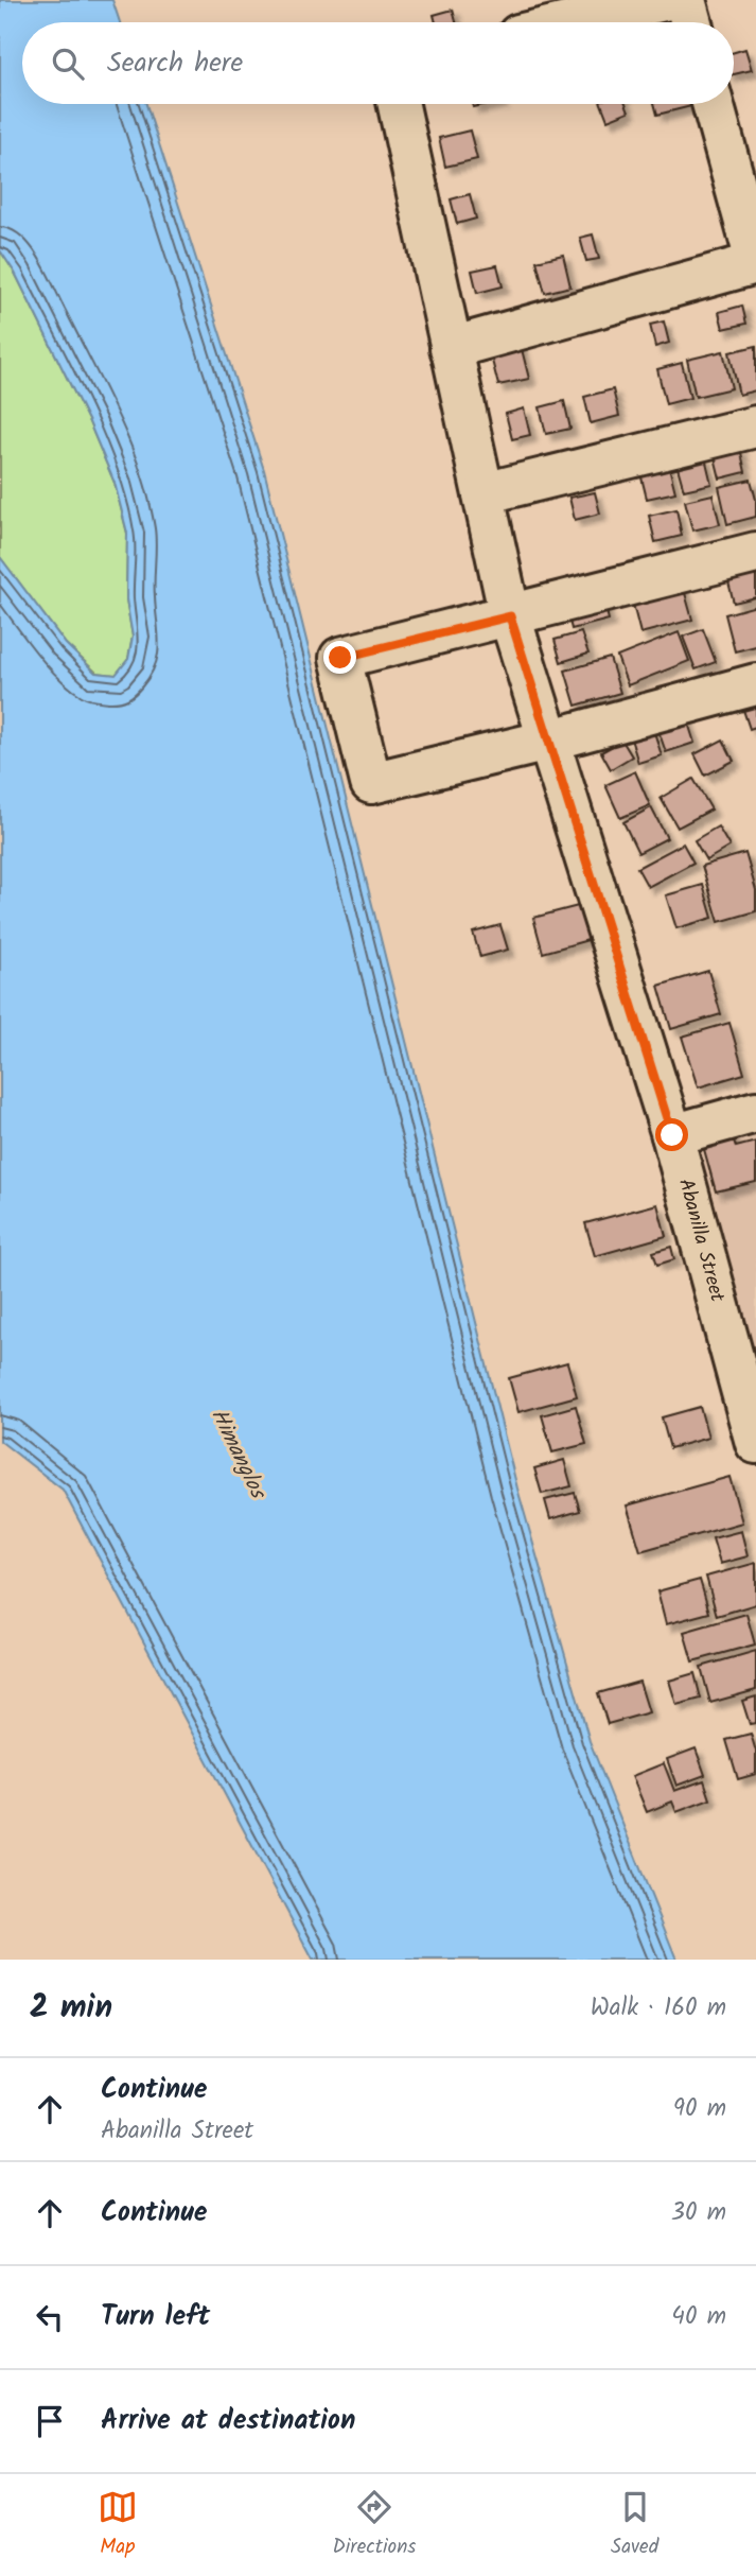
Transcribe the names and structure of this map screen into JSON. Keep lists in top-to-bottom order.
{
  "streets": {
    "street": ["Abanilla Street"]
  },
  "water": ["Himanglos"],
  "page": {
    "search": "Search here",
    "heading": ["2 min", "Walk · 160 m"],
    "list": [
      ["Continue", "Abanilla Street", "90 m"],
      ["Continue", "30 m"],
      ["Turn left", "40 m"],
      "Arrive at destination"
    ],
    "nav": ["Map", "Directions", "Saved"]
  }
}
